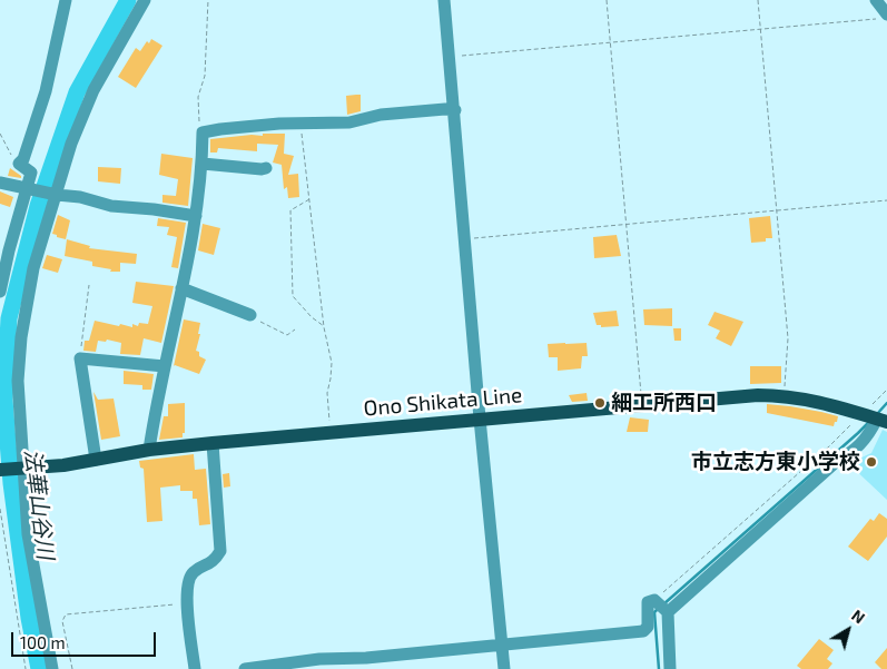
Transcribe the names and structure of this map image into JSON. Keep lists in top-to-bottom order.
{
  "streets": {
    "main road": ["Ono Shikata Line"]
  },
  "water": ["法華山谷川"],
  "places": ["細工所西口", "市立志方東小学校"],
  "scale_bar": "100 m",
  "north": "top right"
}
